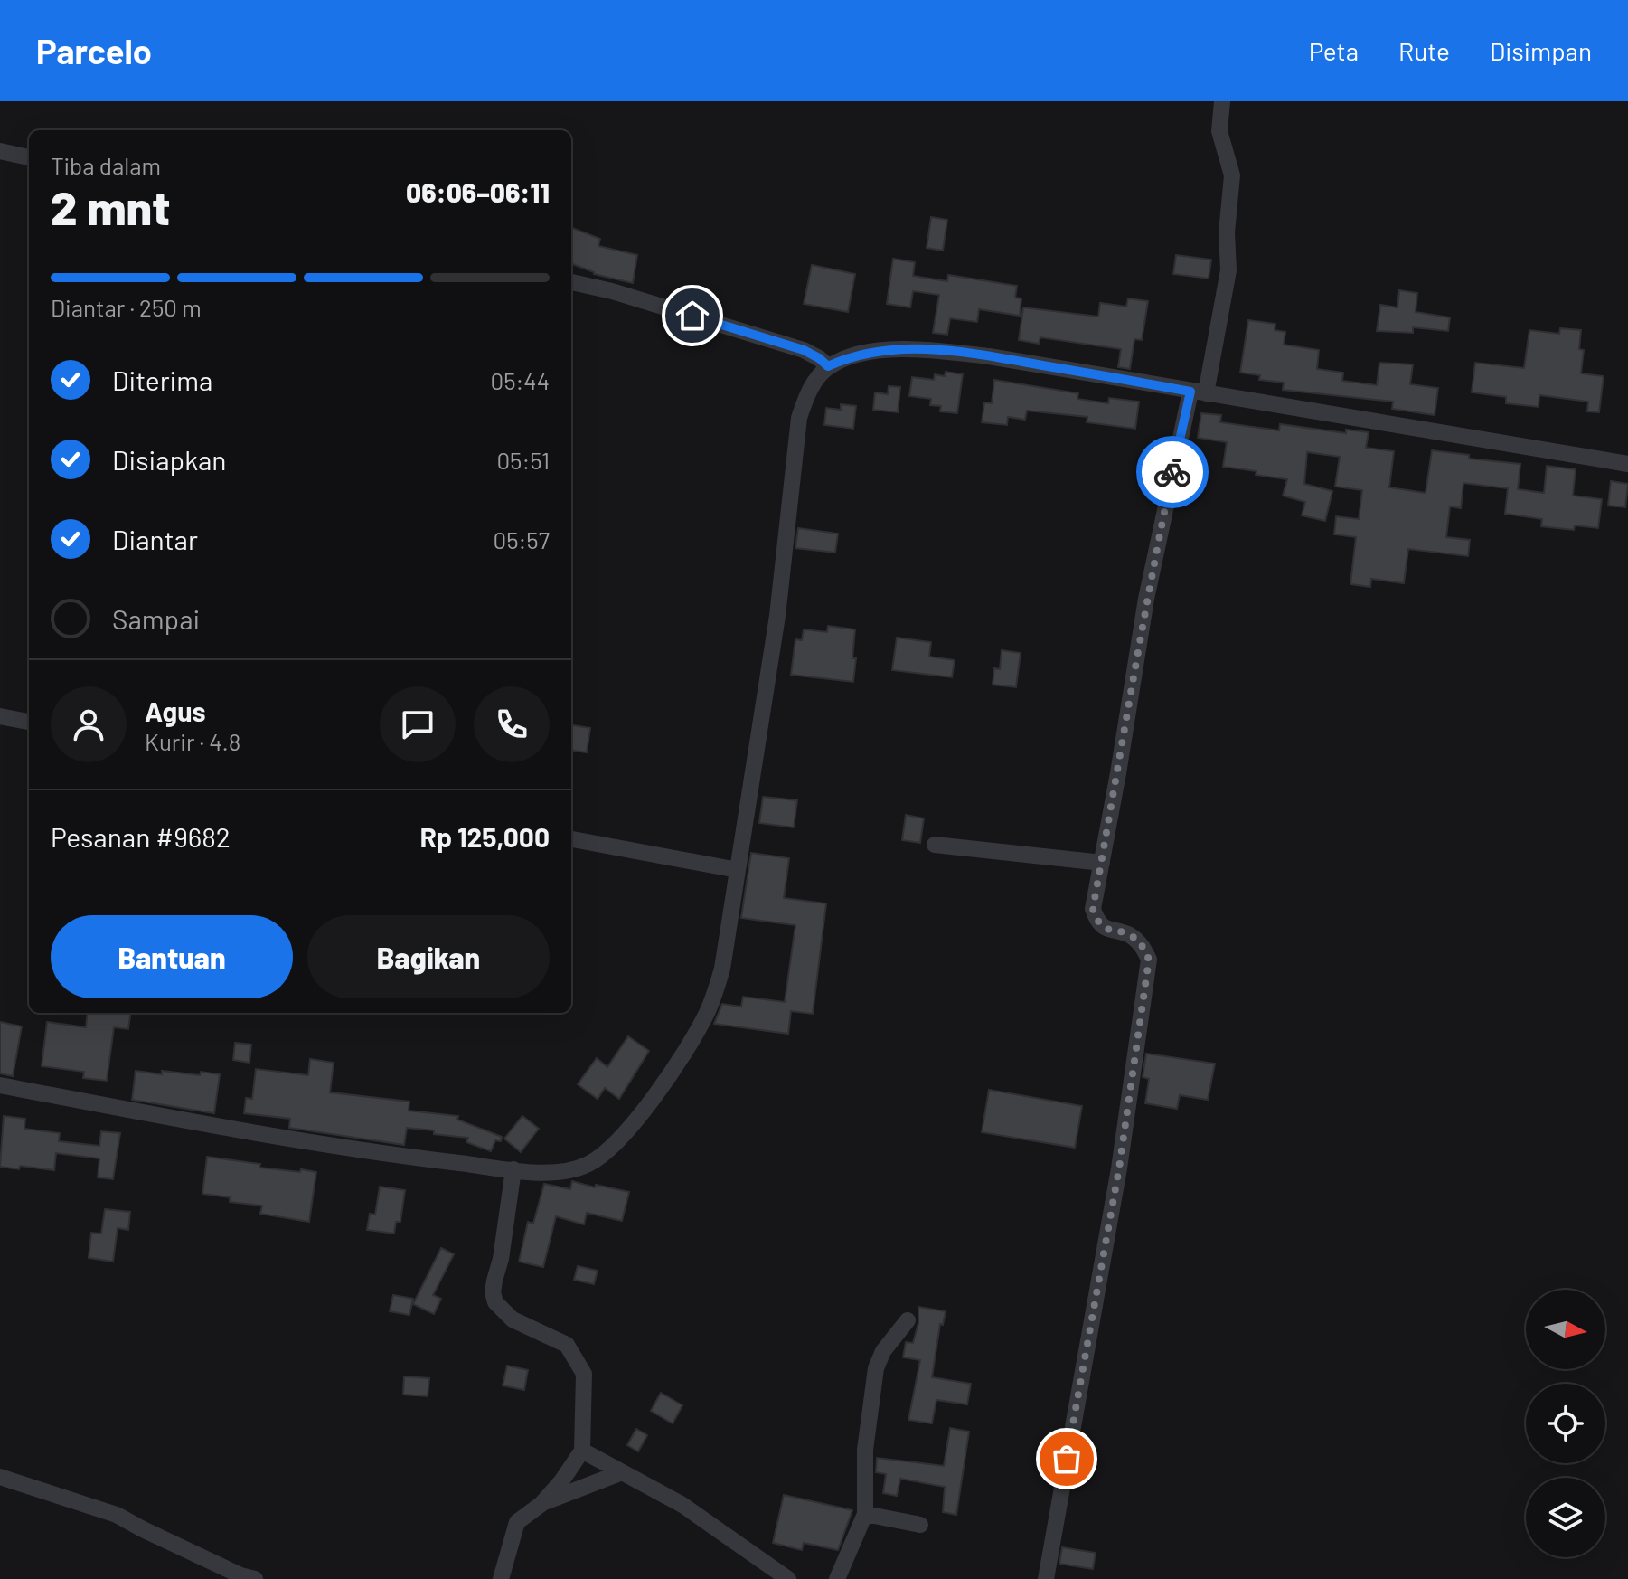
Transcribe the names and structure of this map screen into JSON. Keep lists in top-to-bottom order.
{
  "north": "right",
  "page": {
    "header": "Parcelo",
    "nav": ["Peta", "Rute", "Disimpan"],
    "heading": ["2 mnt", "Tiba dalam", "06:06–06:11"],
    "panel": [
      "Agus",
      "Kurir · 4.8",
      "Pesanan #9682",
      "Rp 125,000"
    ],
    "bar": "Diantar · 250 m",
    "list": [
      ["Diterima", "05:44"],
      ["Disiapkan", "05:51"],
      ["Diantar", "05:57"],
      "Sampai"
    ],
    "buttons": ["Bantuan", "Bagikan"]
  }
}
